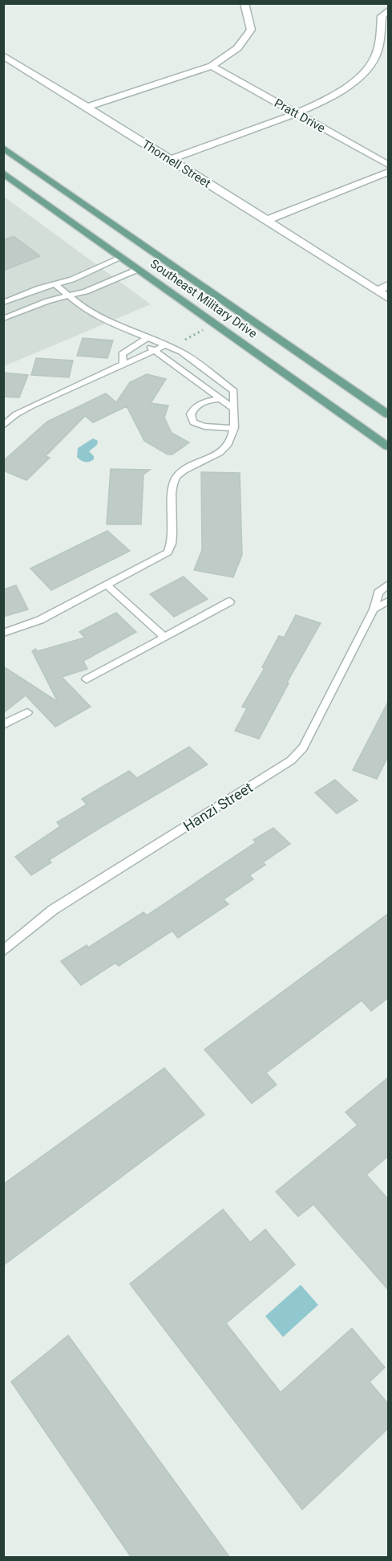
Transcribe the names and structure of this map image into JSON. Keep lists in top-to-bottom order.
{
  "streets": {
    "main road": ["Southeast Military Drive"],
    "street": ["Pratt Drive", "Thornell Street"],
    "lane": ["Hanzi Street"]
  }
}
